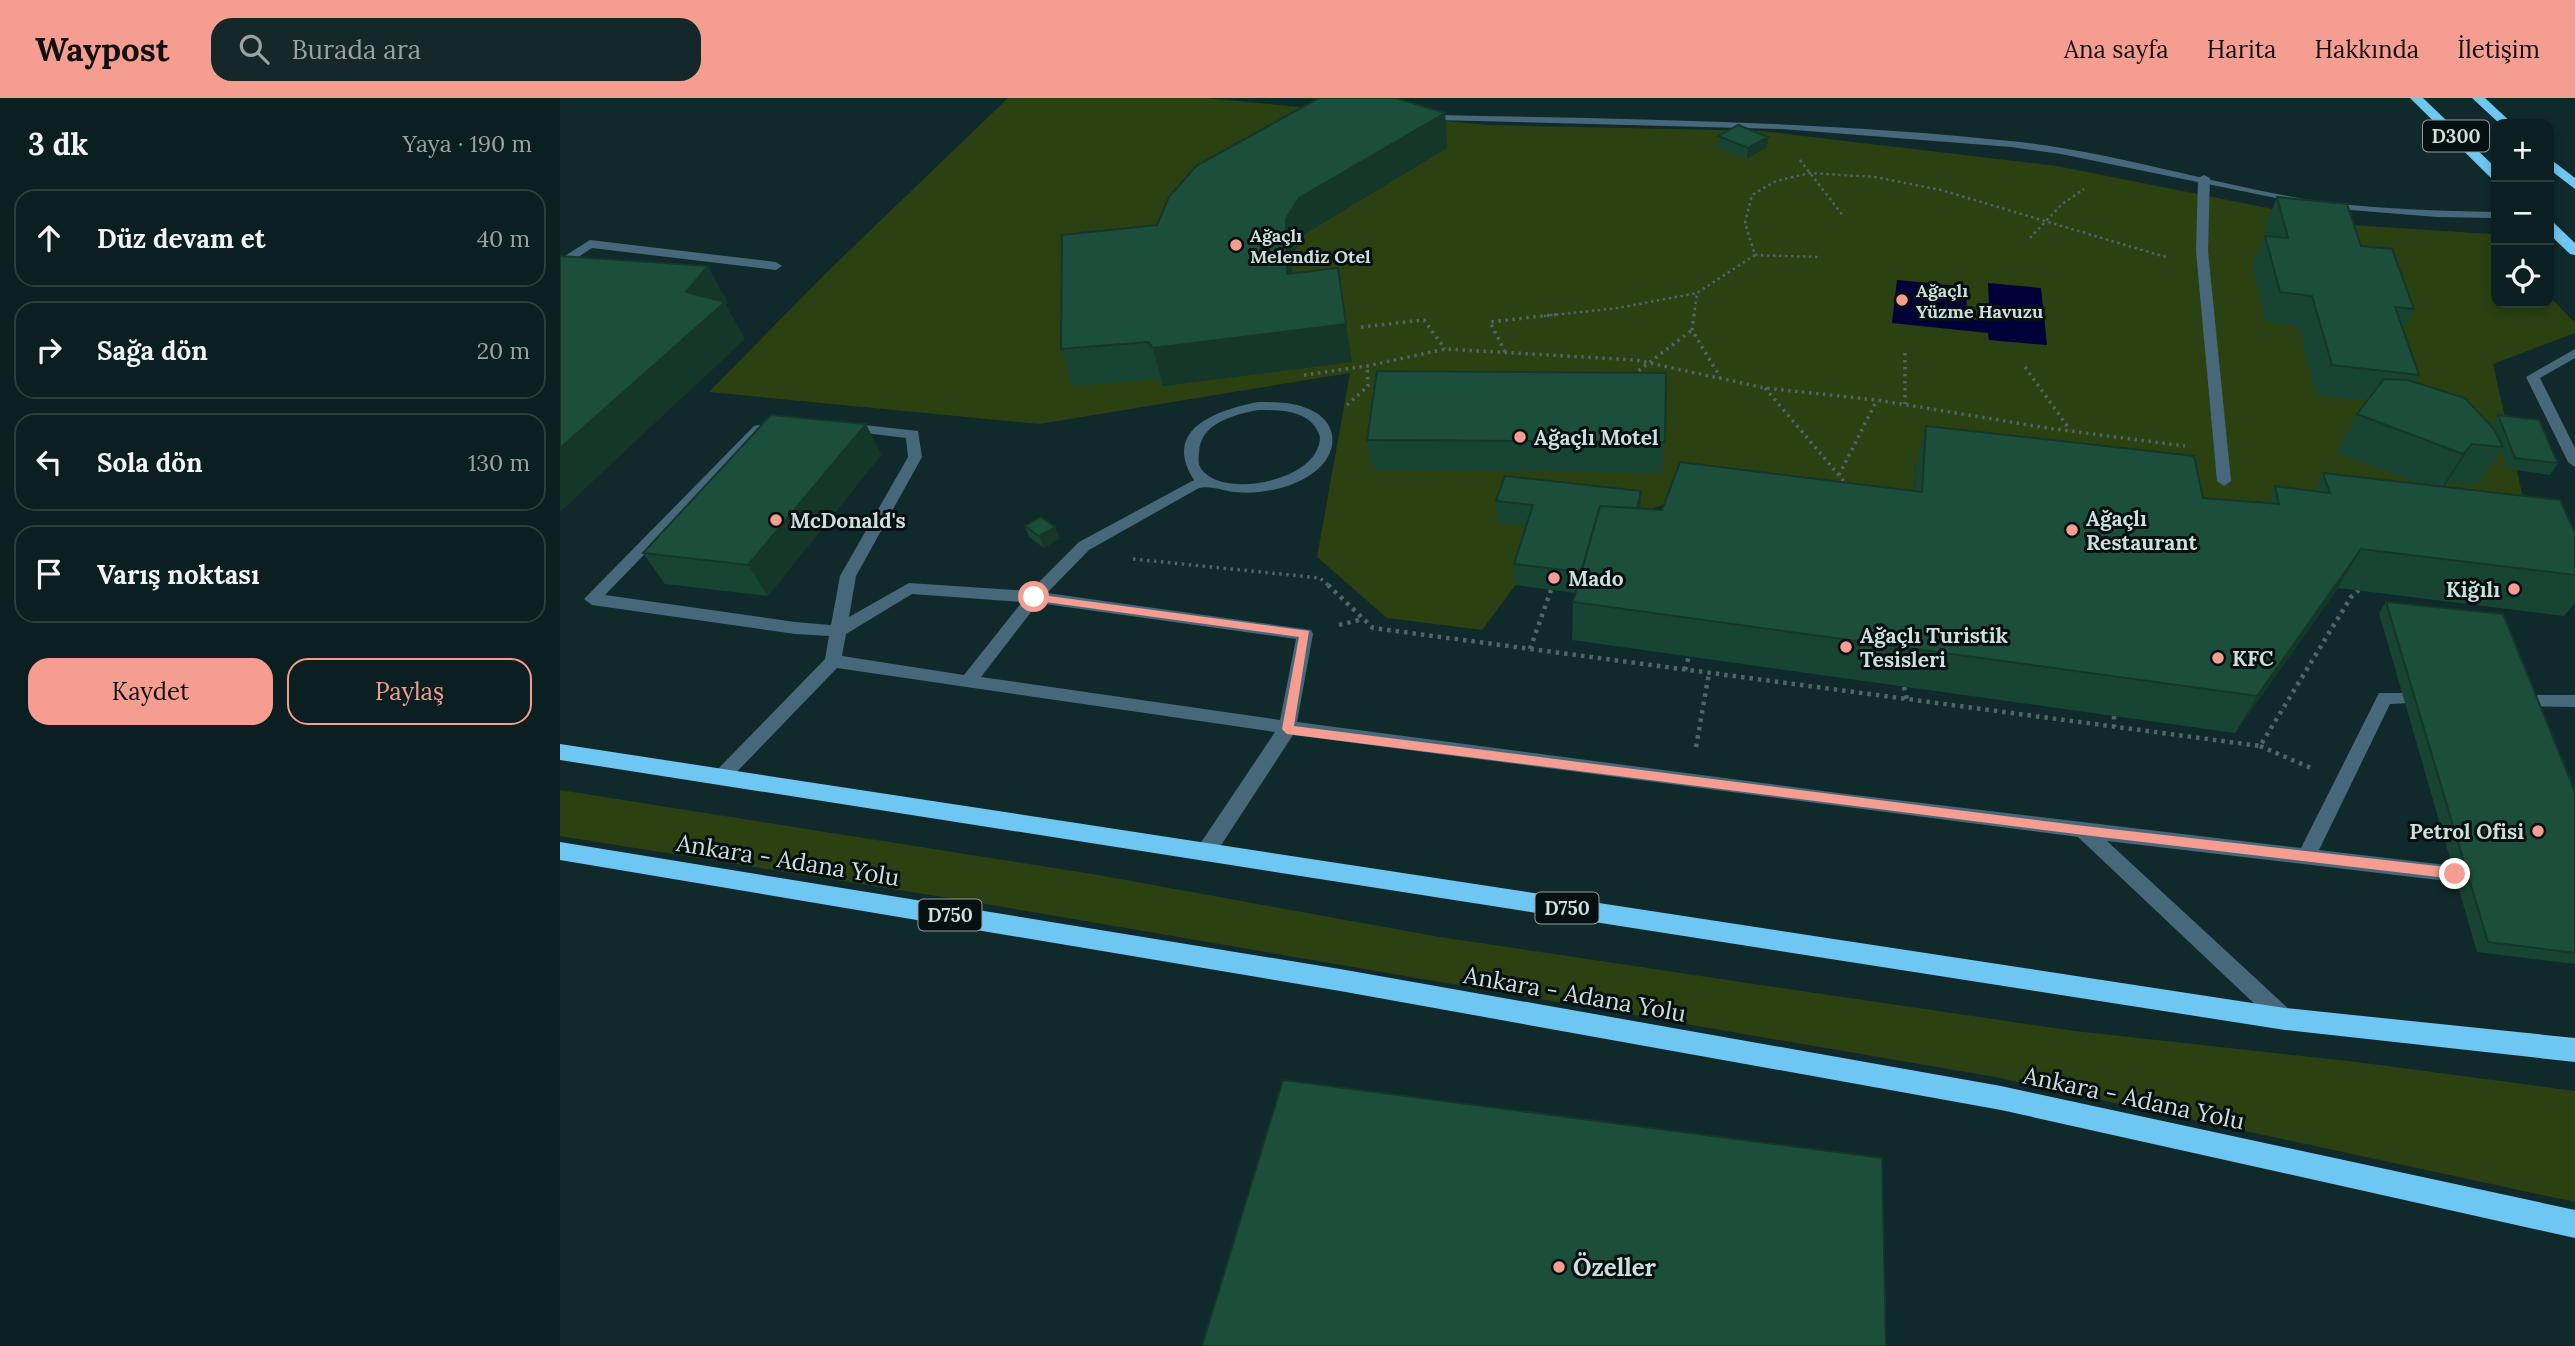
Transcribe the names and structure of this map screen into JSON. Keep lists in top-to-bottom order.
{
  "streets": {
    "highway": ["D300", "Ankara - Adana Yolu", "D750"]
  },
  "places": [
    "Ağaçlı Melendiz Otel",
    "Ağaçlı Yüzme Havuzu",
    "Ağaçlı Motel",
    "McDonald's",
    "Ağaçlı Restaurant",
    "Mado",
    "Kiğılı",
    "Ağaçlı Turistik Tesisleri",
    "KFC",
    "Petrol Ofisi",
    "Özeller"
  ],
  "page": {
    "header": "Waypost",
    "search": "Burada ara",
    "nav": [
      "Ana sayfa",
      "Harita",
      "Hakkında",
      "İletişim"
    ],
    "heading": ["3 dk", "Yaya · 190 m"],
    "map_buttons": ["+", "−"],
    "list": [
      ["Düz devam et", "40 m"],
      ["Sağa dön", "20 m"],
      ["Sola dön", "130 m"],
      "Varış noktası"
    ],
    "buttons": ["Kaydet", "Paylaş"]
  }
}
